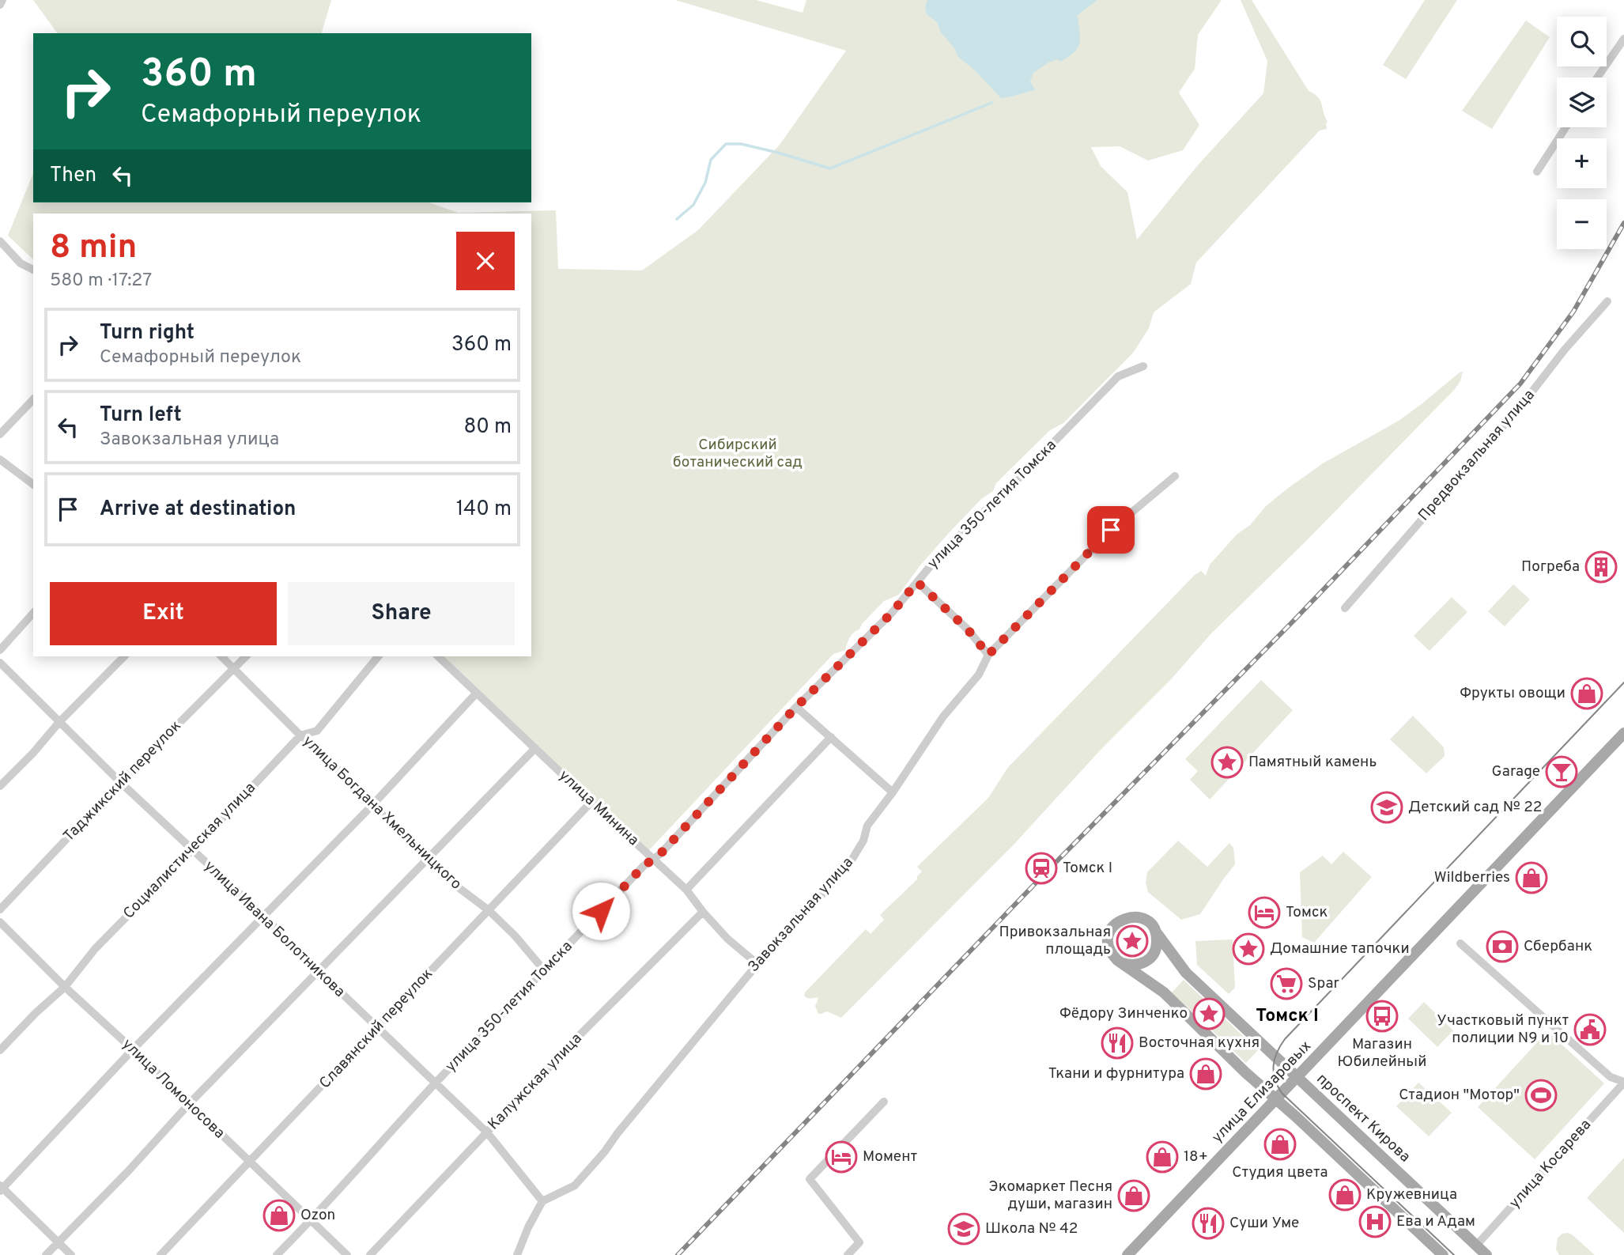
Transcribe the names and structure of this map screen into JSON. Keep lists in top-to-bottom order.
{
  "streets": {
    "main road": ["улица Елизаровых", "проспект Кирова"],
    "street": [
      "Предвокзальная улица",
      "улица 350-летия Томска",
      "Таджикский переулок",
      "улица Минина",
      "улица Богдана Хмельницкого",
      "Социалистическая улица",
      "Завокзальная улица",
      "улица Ивана Болотникова",
      "Славянский переулок",
      "Калужская улица",
      "улица Ломоносова",
      "улица Косарева"
    ]
  },
  "crossings": [
    ["улица 350-летия Томска", "улица Минина"],
    ["улица 350-летия Томска", "улица Богдана Хмельницкого"],
    ["улица 350-летия Томска", "улица Ивана Болотникова"],
    ["улица 350-летия Томска", "улица Ломоносова"],
    ["Таджикский переулок", "улица Богдана Хмельницкого"],
    ["Таджикский переулок", "улица Ивана Болотникова"],
    ["улица Минина", "Завокзальная улица"],
    ["улица Минина", "Славянский переулок"],
    ["улица Минина", "Калужская улица"],
    ["улица Богдана Хмельницкого", "Социалистическая улица"],
    ["улица Богдана Хмельницкого", "Славянский переулок"],
    ["Социалистическая улица", "улица Ивана Болотникова"],
    ["Социалистическая улица", "улица Ломоносова"],
    ["Завокзальная улица", "улица Ивана Болотникова"],
    ["улица Ивана Болотникова", "Славянский переулок"],
    ["улица Ивана Болотникова", "Калужская улица"],
    ["Славянский переулок", "улица Ломоносова"],
    ["улица Елизаровых", "проспект Кирова"],
    ["проспект Кирова", "улица Косарева"]
  ],
  "districts": ["Томск I"],
  "parks": ["Сибирский ботанический сад"],
  "places": {
    "building": ["Погреба"],
    "shop": [
      "Фрукты овощи",
      "Wildberries",
      "Ткани и фурнитура",
      "Студия цвета",
      "18+",
      "Кружевница",
      "Экомаркет Песня души, магазин",
      "Ozon"
    ],
    "place": [
      "Памятный камень",
      "Привокзальная площадь",
      "Домашние тапочки",
      "Фёдору Зинченко"
    ],
    "bar": ["Garage"],
    "school or university": ["Детский сад № 22", "Школа № 42"],
    "station": ["Томск I"],
    "hotel": ["Томск", "Момент"],
    "bank": ["Сбербанк"],
    "supermarket": ["Spar"],
    "bus stop": ["Магазин Юбилейный"],
    "public building": ["Участковый пункт полиции N9 и 10"],
    "restaurant": ["Восточная кухня", "Суши Уме"],
    "sports": ["Стадион \"Мотор\""],
    "hospital": ["Ева и Адам"]
  },
  "page": {
    "map_buttons": ["+", "−"],
    "turn": ["360 m", "Семафорный переулок"],
    "then": "Then",
    "heading": ["8 min", "580 m · 17:27"],
    "list": [
      {
        "name": "Turn right",
        "note": "Семафорный переулок",
        "value": "360 m"
      },
      {
        "name": "Turn left",
        "note": "Завокзальная улица",
        "value": "80 m"
      },
      {
        "name": "Arrive at destination",
        "value": "140 m"
      }
    ],
    "buttons": ["Exit", "Share"]
  }
}
